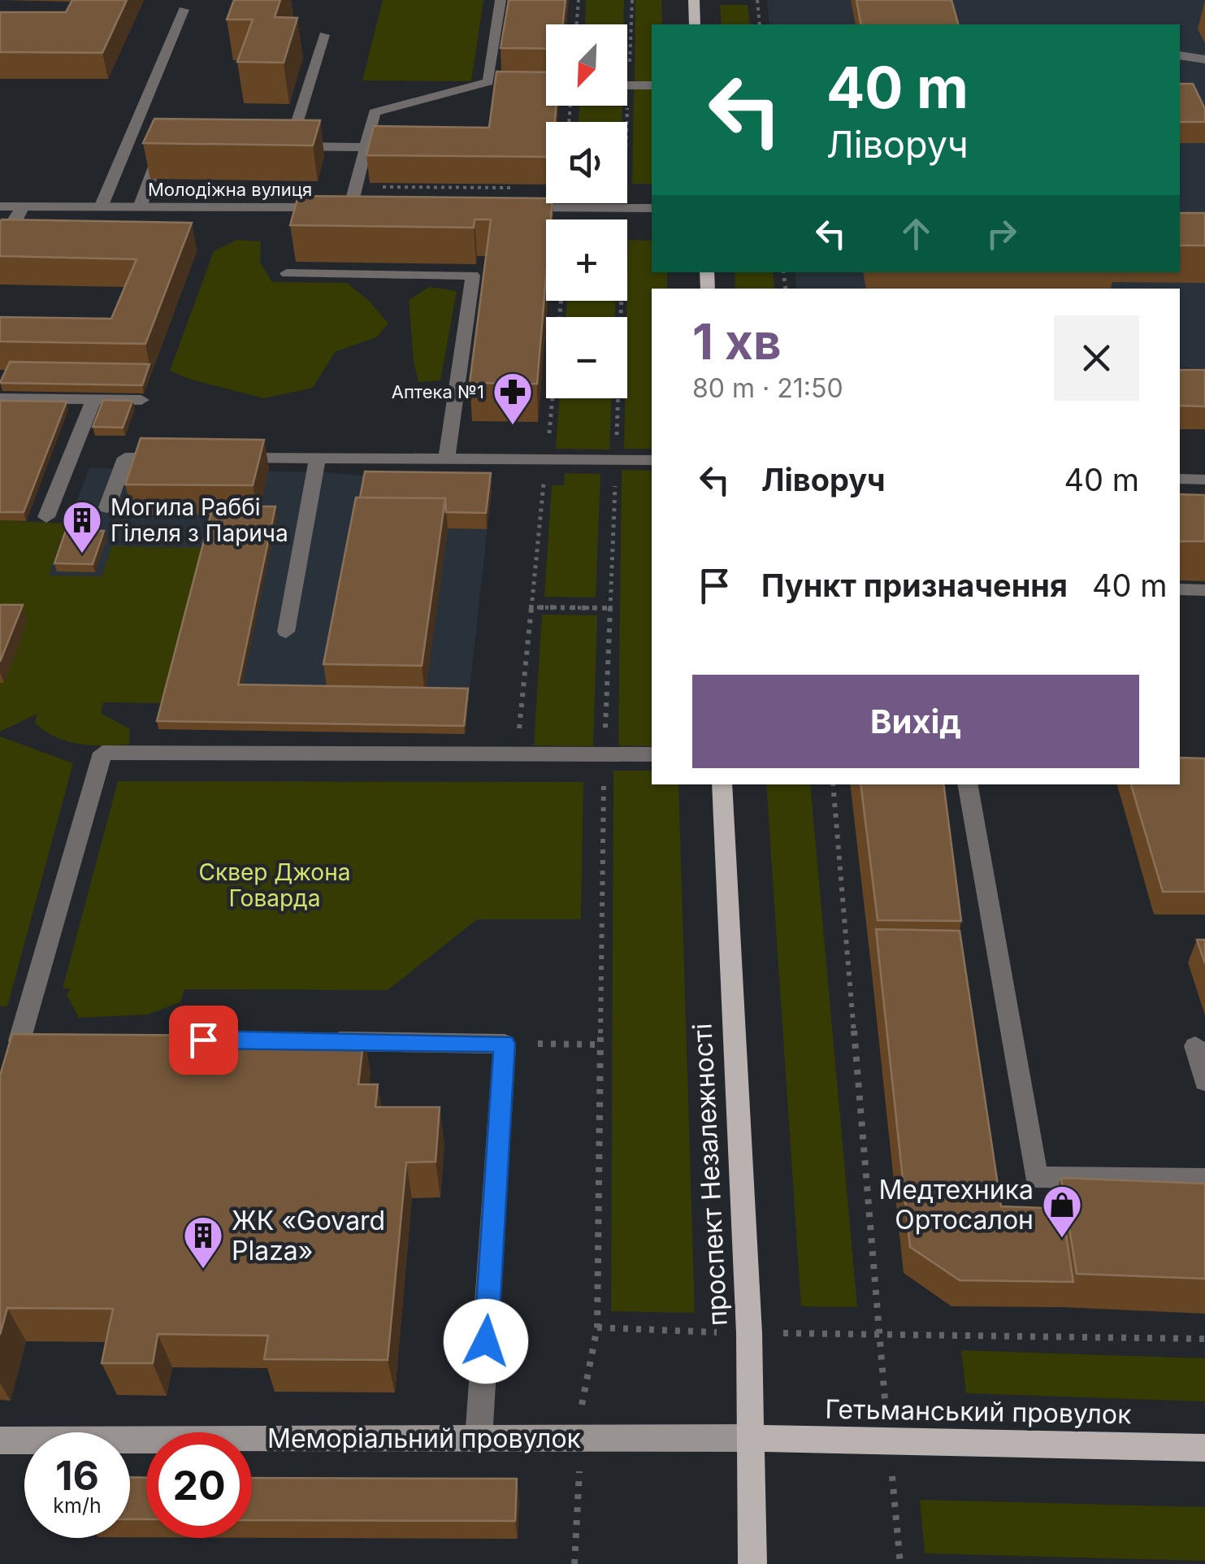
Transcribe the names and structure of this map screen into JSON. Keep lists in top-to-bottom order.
{
  "streets": {
    "main road": ["проспект Незалежності", "Гетьманський провулок"],
    "street": ["Молодіжна вулиця", "Меморіальний провулок"]
  },
  "crossings": [
    ["проспект Незалежності", "Гетьманський провулок"],
    ["проспект Незалежності", "Меморіальний провулок"],
    ["Гетьманський провулок", "Меморіальний провулок"]
  ],
  "parks": ["Сквер Джона Говарда"],
  "places": {
    "pharmacy": ["Аптека №1"],
    "building": ["Могила Раббі Гілеля з Парича", "ЖК «Govard Plaza»"],
    "shop": ["Медтехника Ортосалон"]
  },
  "north": "bottom left",
  "page": {
    "map_buttons": ["+", "−"],
    "turn": ["40 m", "Ліворуч"],
    "heading": ["1 хв", "80 m · 21:50"],
    "list": [
      {
        "name": "Ліворуч",
        "value": "40 m"
      },
      {
        "name": "Пункт призначення",
        "value": "40 m"
      }
    ],
    "buttons": "Вихід",
    "speed": "16 km/h",
    "limit": "20"
  }
}
